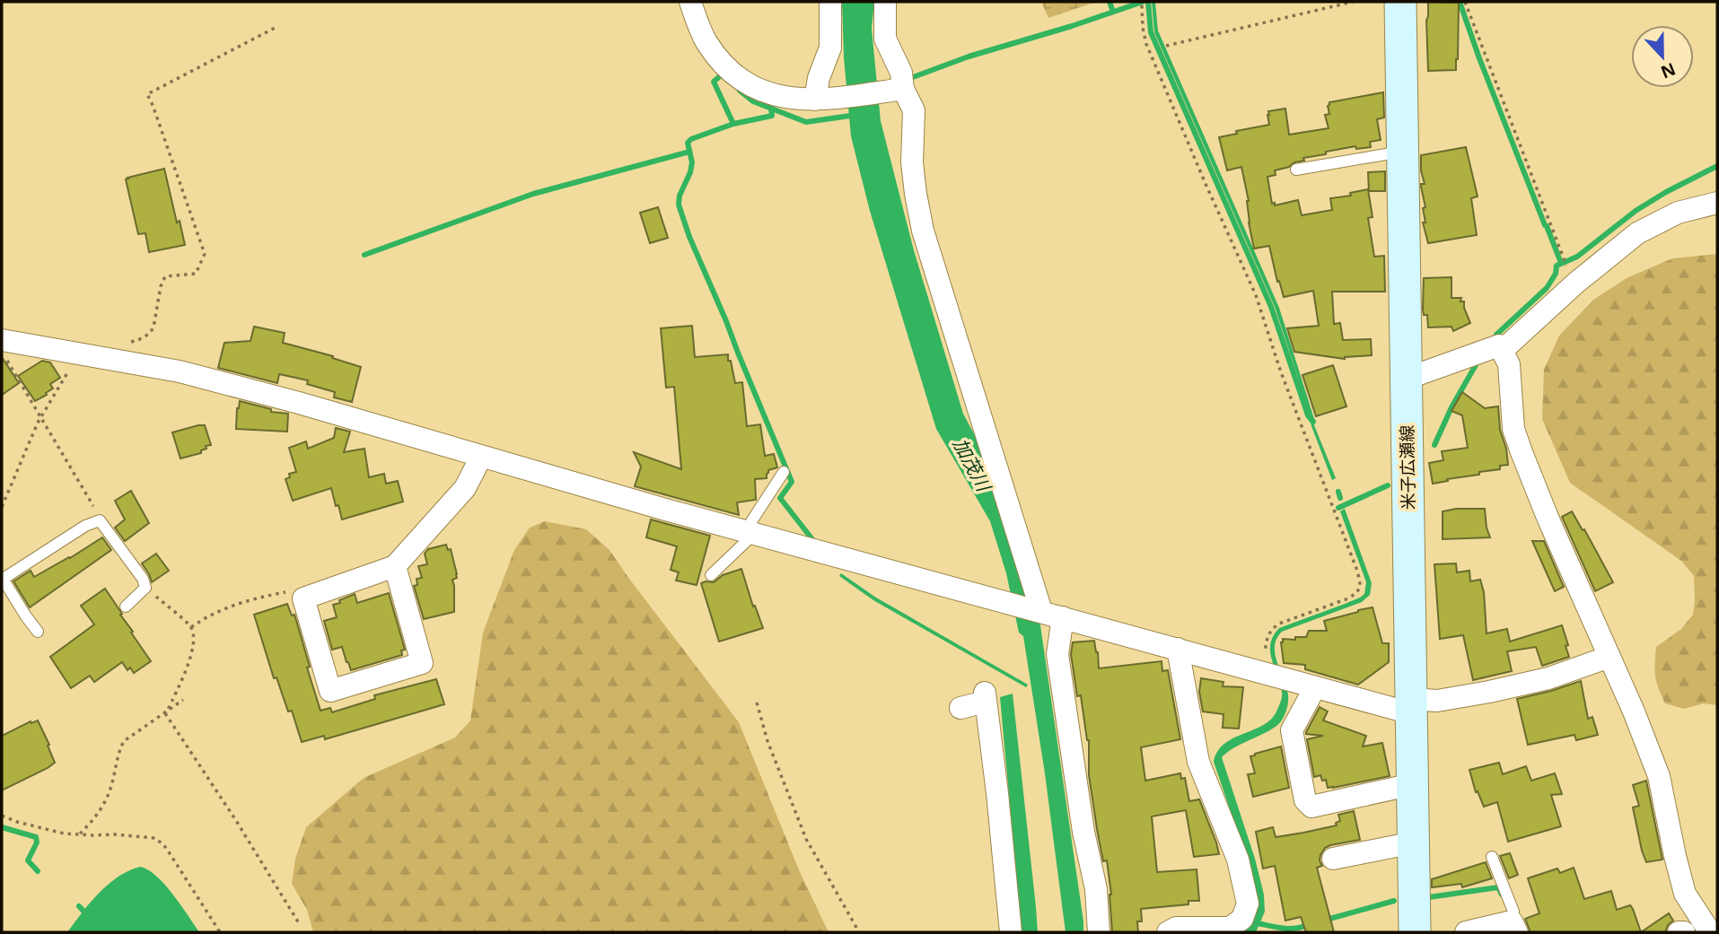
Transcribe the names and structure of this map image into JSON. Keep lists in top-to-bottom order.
{
  "streets": {
    "main road": ["米子広瀬線"]
  },
  "water": ["加茂川"],
  "north": "bottom"
}
